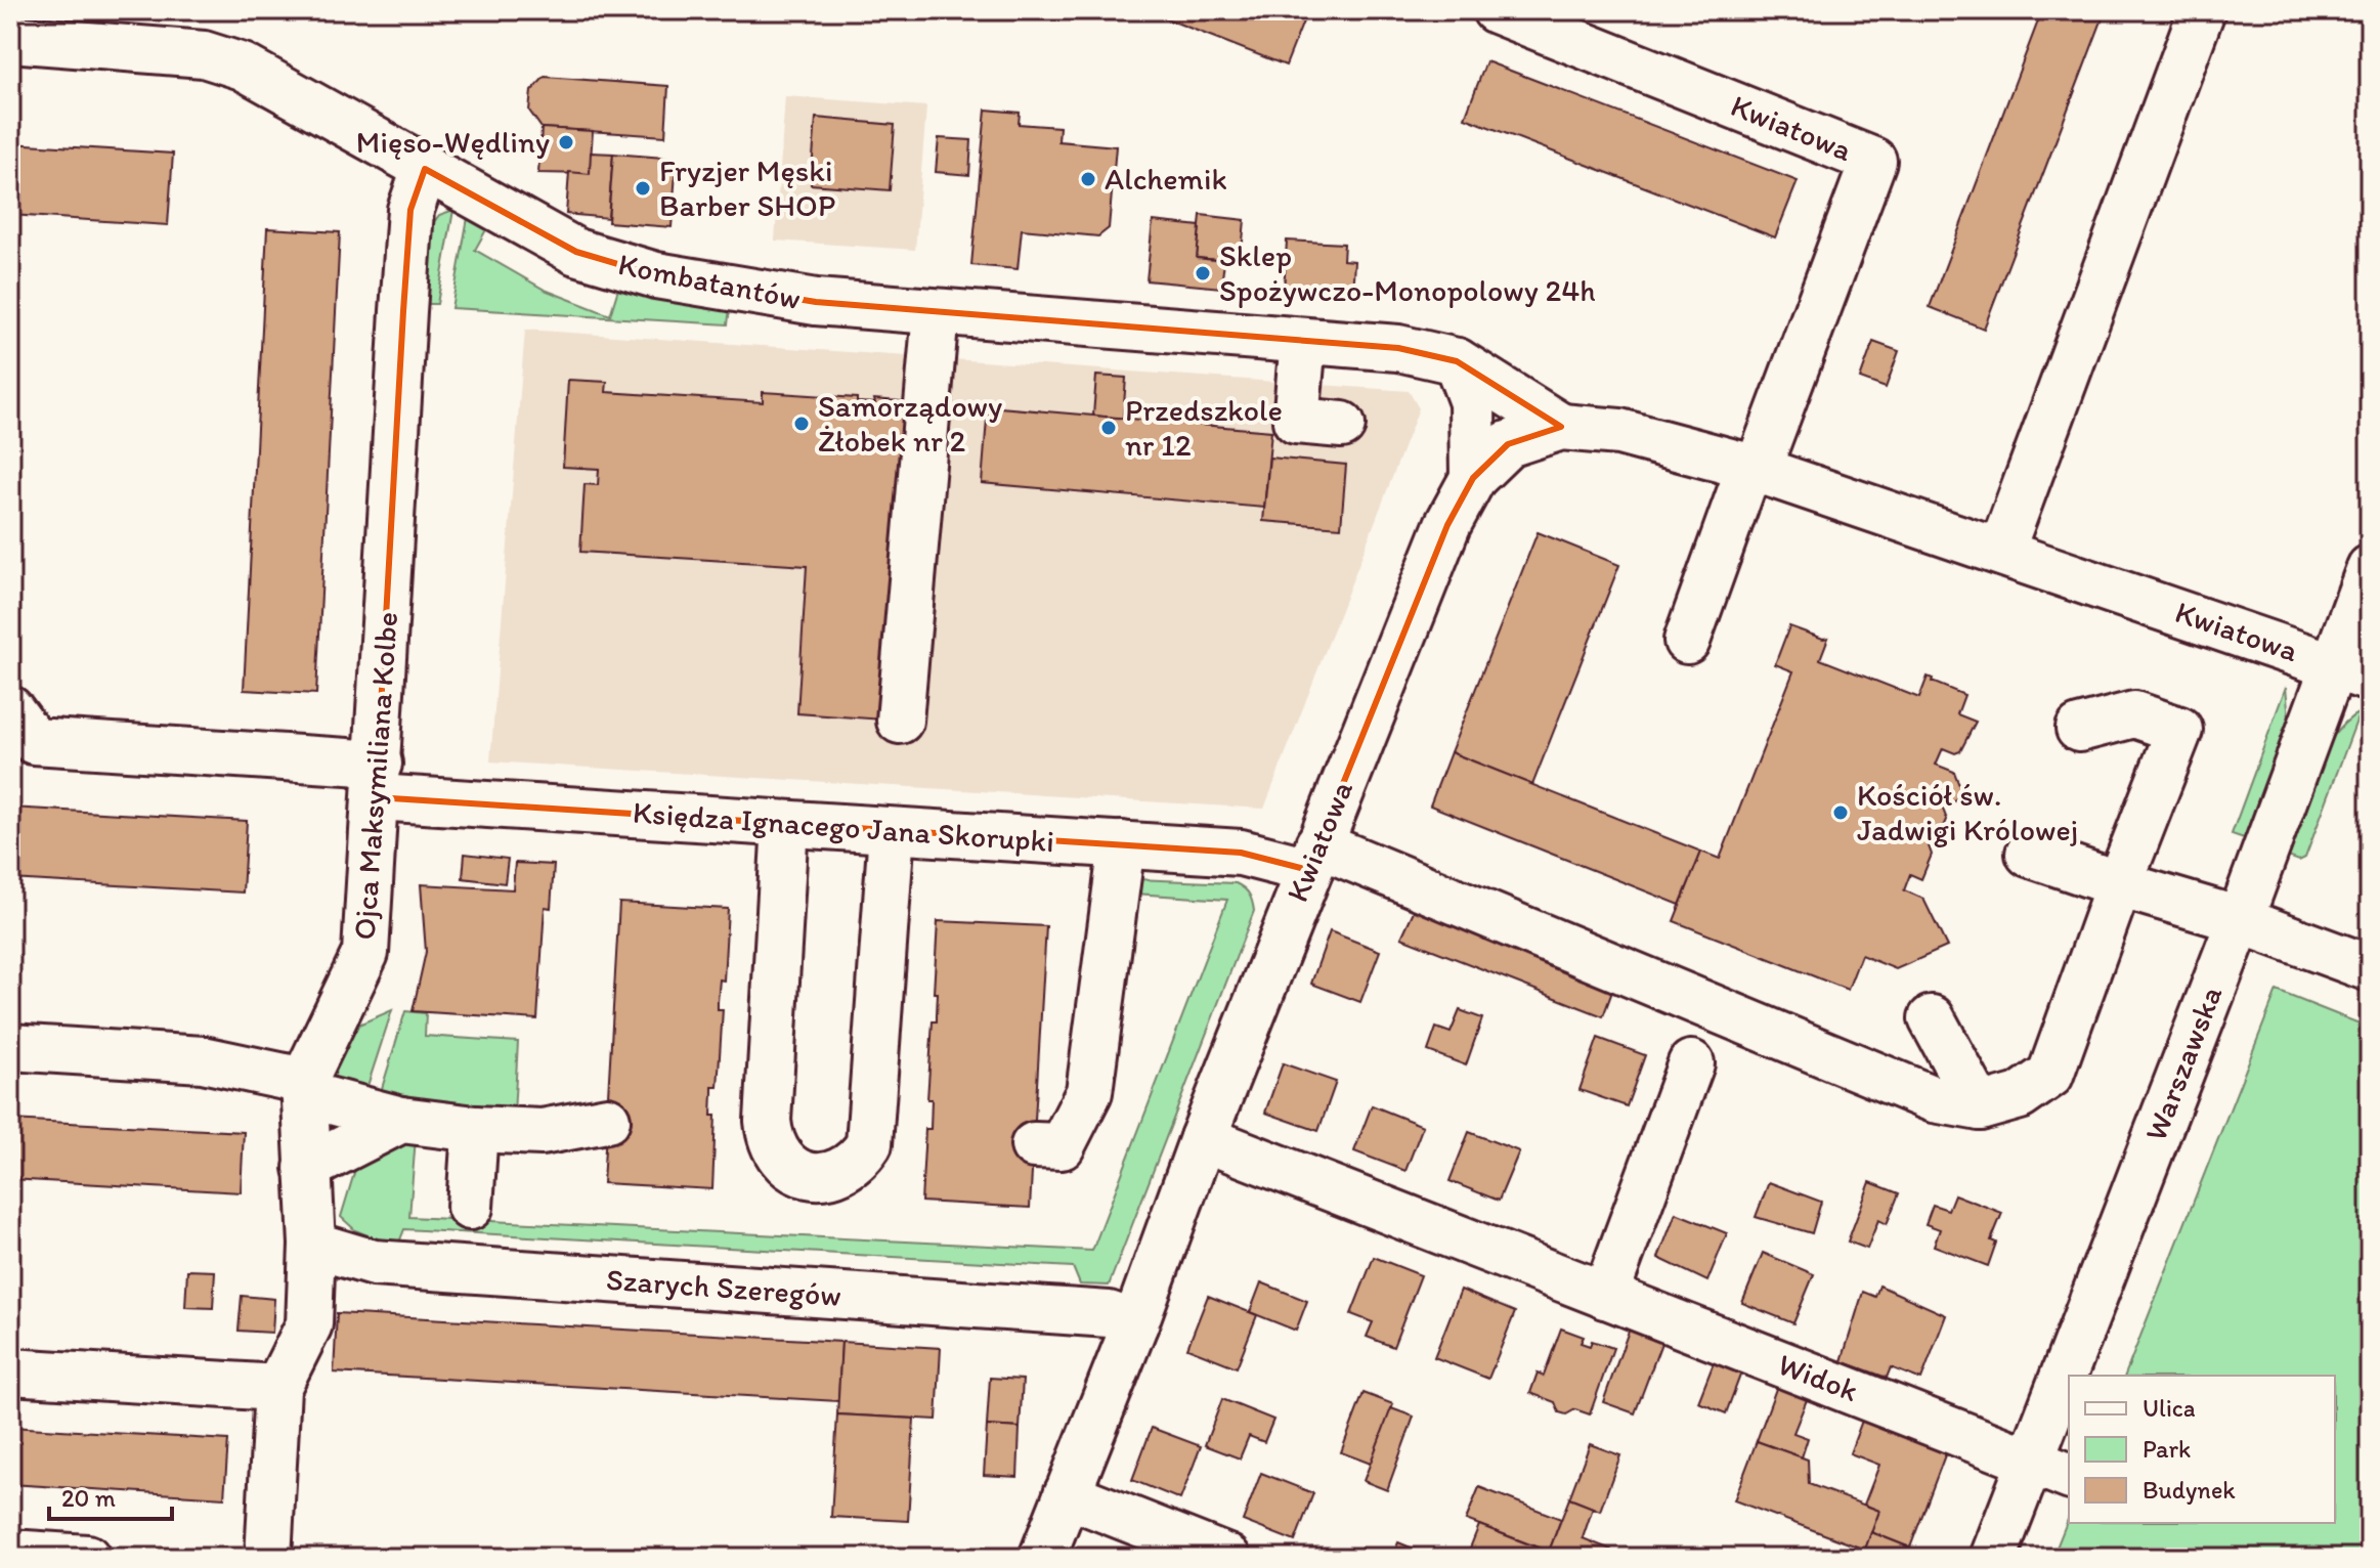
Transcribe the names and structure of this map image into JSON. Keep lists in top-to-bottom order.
{
  "streets": {
    "street": [
      "Kwiatowa",
      "Kombatantów",
      "Ojca Maksymiliana Kolbe",
      "Księdza Ignacego Jana Skorupki",
      "Warszawska",
      "Szarych Szeregów",
      "Widok"
    ]
  },
  "crossings": [
    ["Kwiatowa", "Kombatantów"],
    ["Kwiatowa", "Księdza Ignacego Jana Skorupki"],
    ["Kwiatowa", "Warszawska"],
    ["Kwiatowa", "Szarych Szeregów"],
    ["Kwiatowa", "Widok"],
    ["Kombatantów", "Ojca Maksymiliana Kolbe"],
    ["Ojca Maksymiliana Kolbe", "Księdza Ignacego Jana Skorupki"],
    ["Ojca Maksymiliana Kolbe", "Szarych Szeregów"],
    ["Warszawska", "Widok"]
  ],
  "places": [
    "Mięso-Wędliny",
    "Alchemik",
    "Fryzjer Męski Barber SHOP",
    "Sklep Spożywczo-Monopolowy 24h",
    "Samorządowy Żłobek nr 2",
    "Przedszkole nr 12",
    "Kościół św. Jadwigi Królowej"
  ],
  "legend": ["Ulica", "Park", "Budynek"],
  "scale_bar": "20 m"
}
